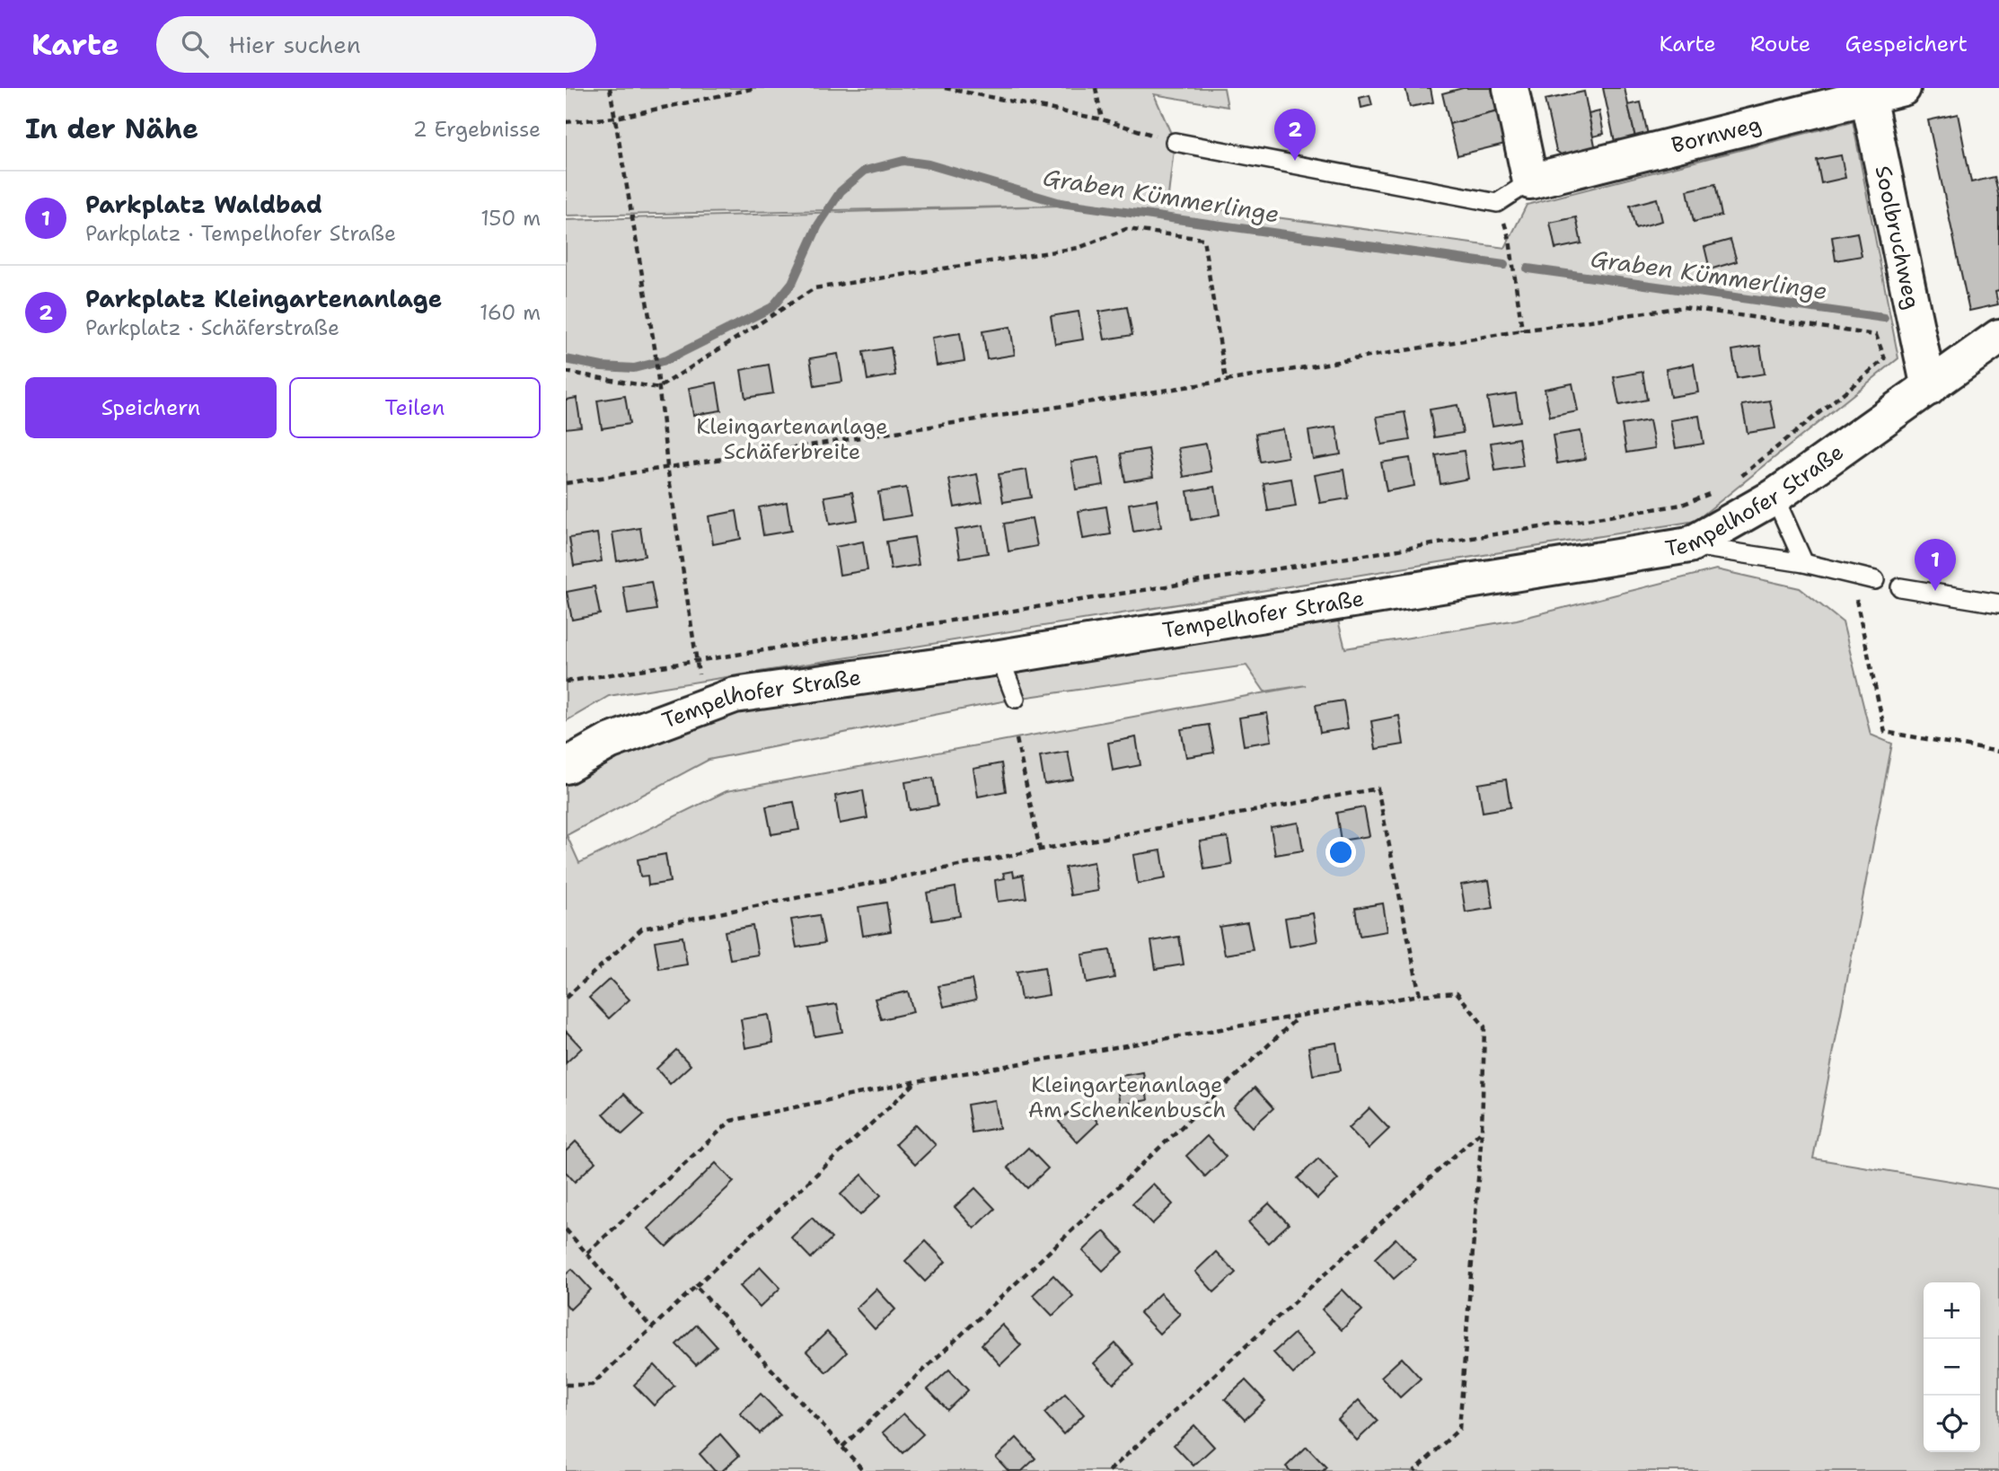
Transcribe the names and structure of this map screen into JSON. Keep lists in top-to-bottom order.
{
  "streets": {
    "street": ["Bornweg", "Soolbruchweg", "Tempelhofer Straße"]
  },
  "crossings": [
    ["Bornweg", "Soolbruchweg"],
    ["Soolbruchweg", "Tempelhofer Straße"]
  ],
  "water": ["Graben Kümmerlinge"],
  "parks": ["Kleingartenanlage Schäferbreite", "Kleingartenanlage Am Schenkenbusch"],
  "page": {
    "header": "Karte",
    "search": "Hier suchen",
    "nav": ["Karte", "Route", "Gespeichert"],
    "heading": ["In der Nähe", "2 Ergebnisse"],
    "pins": ["2", "1"],
    "list": [
      {
        "mark": "1",
        "name": "Parkplatz Waldbad",
        "note": "Parkplatz · Tempelhofer Straße",
        "value": "150 m"
      },
      {
        "mark": "2",
        "name": "Parkplatz Kleingartenanlage",
        "note": "Parkplatz · Schäferstraße",
        "value": "160 m"
      }
    ],
    "buttons": ["Speichern", "Teilen"],
    "map_buttons": ["+", "−"]
  }
}
